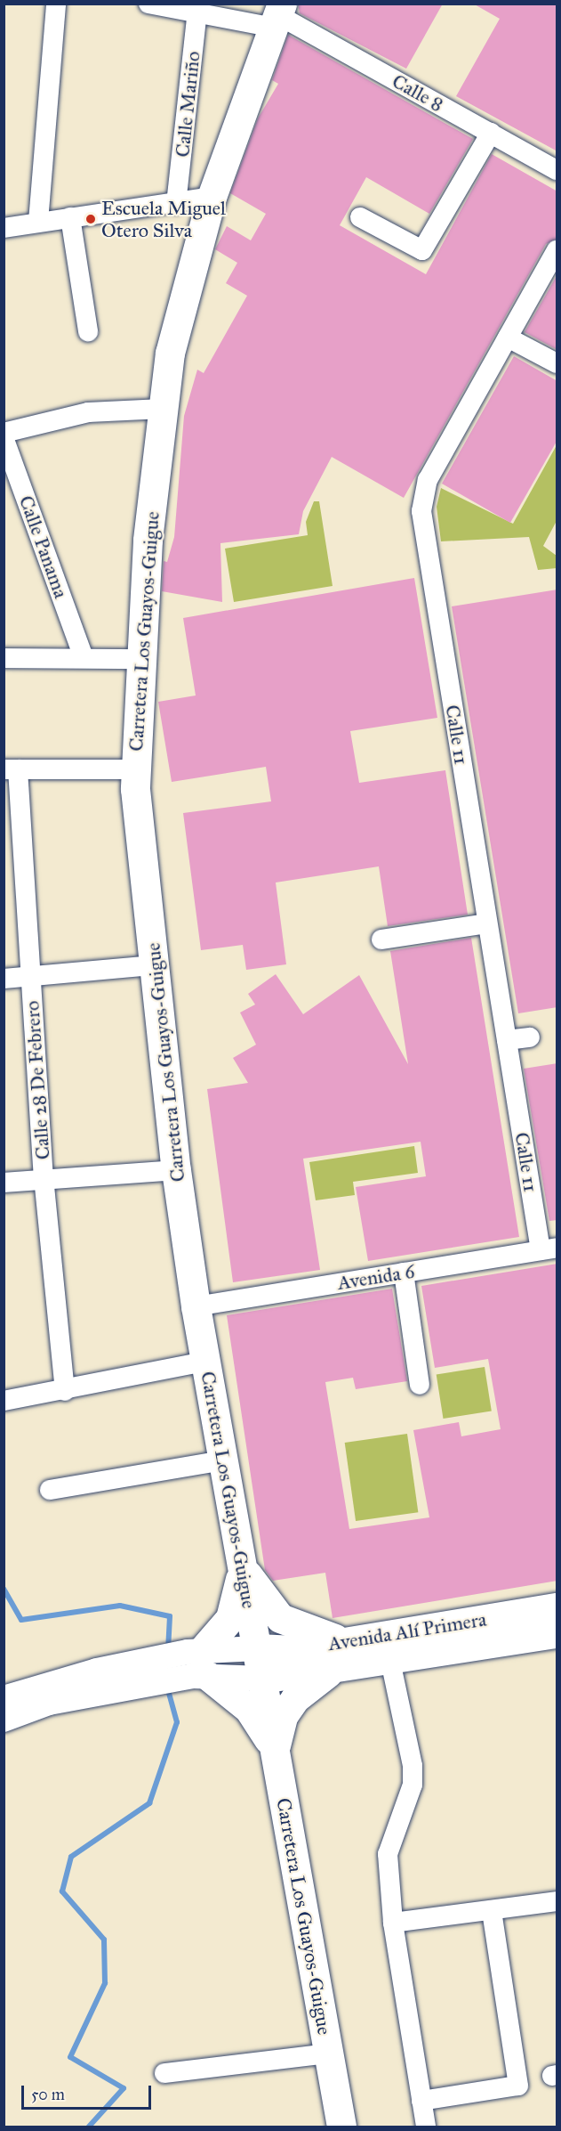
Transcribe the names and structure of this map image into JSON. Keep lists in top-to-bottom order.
{
  "streets": {
    "main road": ["Carretera Los Guayos-Guigue", "Avenida Alí Primera"],
    "street": [
      "Calle 8",
      "Calle Mariño",
      "Calle Panama",
      "Calle 11",
      "Calle 28 De Febrero",
      "Avenida 6"
    ]
  },
  "crossings": [
    ["Calle 8", "Calle Mariño"],
    ["Calle 8", "Carretera Los Guayos-Guigue"],
    ["Carretera Los Guayos-Guigue", "Avenida 6"],
    ["Carretera Los Guayos-Guigue", "Avenida Alí Primera"],
    ["Calle 11", "Avenida 6"]
  ],
  "places": ["Escuela Miguel Otero Silva"],
  "scale_bar": "50 m"
}
